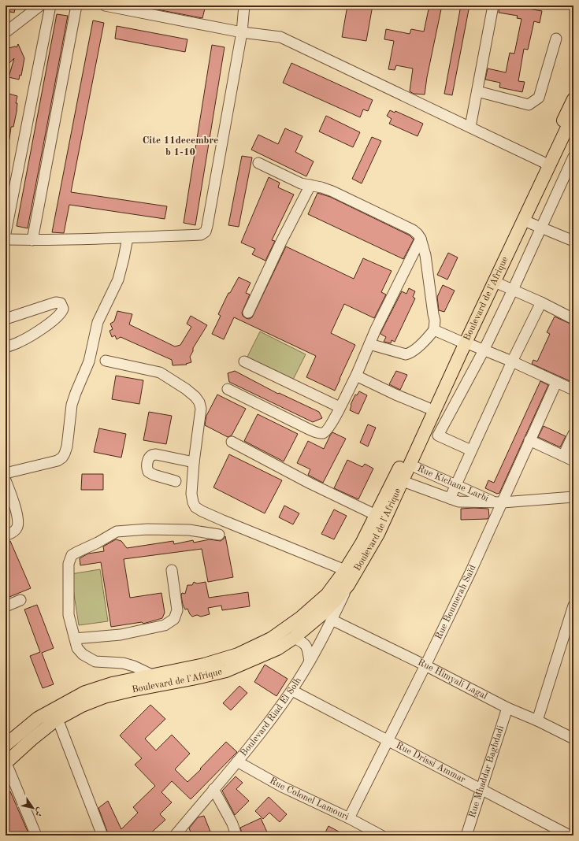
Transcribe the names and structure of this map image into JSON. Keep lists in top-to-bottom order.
{
  "streets": {
    "main road": ["Boulevard de l'Afrique"],
    "street": [
      "Rue Kichane Larbi",
      "Rue Boumerah Saïd",
      "Rue Himyali Lagal",
      "Boulevard Riad El Solh",
      "Rue Drissi Ammar",
      "Rue Mhaddar Baghdadi",
      "Rue Colonel Lamouri"
    ]
  },
  "crossings": [
    ["Boulevard de l'Afrique", "Rue Kichane Larbi"],
    ["Boulevard de l'Afrique", "Boulevard Riad El Solh"],
    ["Rue Kichane Larbi", "Rue Boumerah Saïd"],
    ["Rue Boumerah Saïd", "Rue Himyali Lagal"],
    ["Rue Boumerah Saïd", "Rue Drissi Ammar"],
    ["Rue Boumerah Saïd", "Rue Colonel Lamouri"],
    ["Rue Himyali Lagal", "Boulevard Riad El Solh"],
    ["Rue Himyali Lagal", "Rue Mhaddar Baghdadi"],
    ["Boulevard Riad El Solh", "Rue Drissi Ammar"],
    ["Boulevard Riad El Solh", "Rue Colonel Lamouri"],
    ["Rue Drissi Ammar", "Rue Mhaddar Baghdadi"]
  ],
  "districts": ["Cite 11decembre b 1-10"],
  "north": "bottom right"
}
